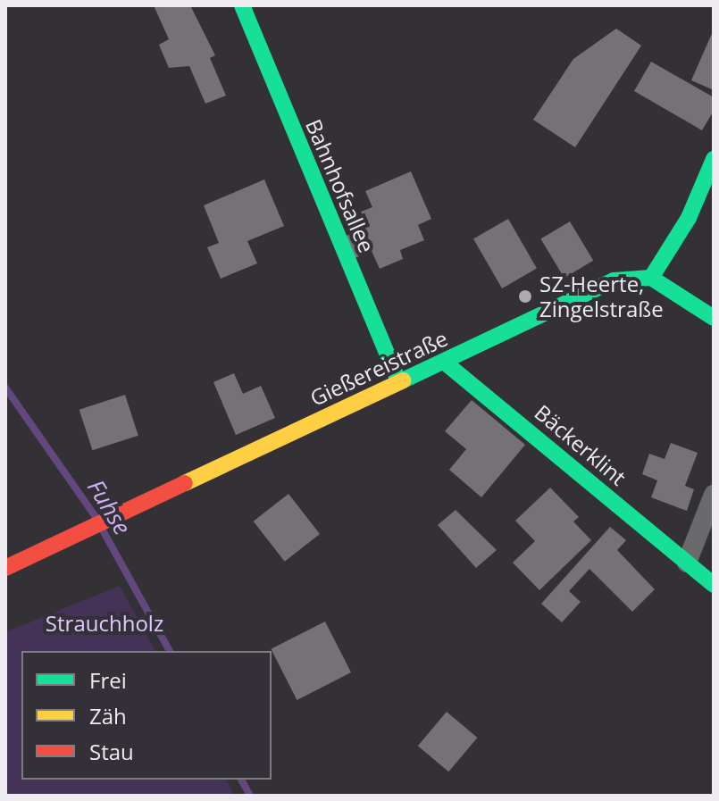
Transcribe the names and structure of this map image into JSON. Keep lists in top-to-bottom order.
{
  "streets": {
    "street": ["Bahnhofsallee", "Gießereistraße", "Bäckerklint"]
  },
  "crossings": [
    ["Bahnhofsallee", "Gießereistraße"],
    ["Gießereistraße", "Bäckerklint"]
  ],
  "water": ["Fuhse"],
  "parks": ["Strauchholz"],
  "places": ["SZ-Heerte, Zingelstraße"],
  "legend": ["Frei", "Zäh", "Stau"]
}
